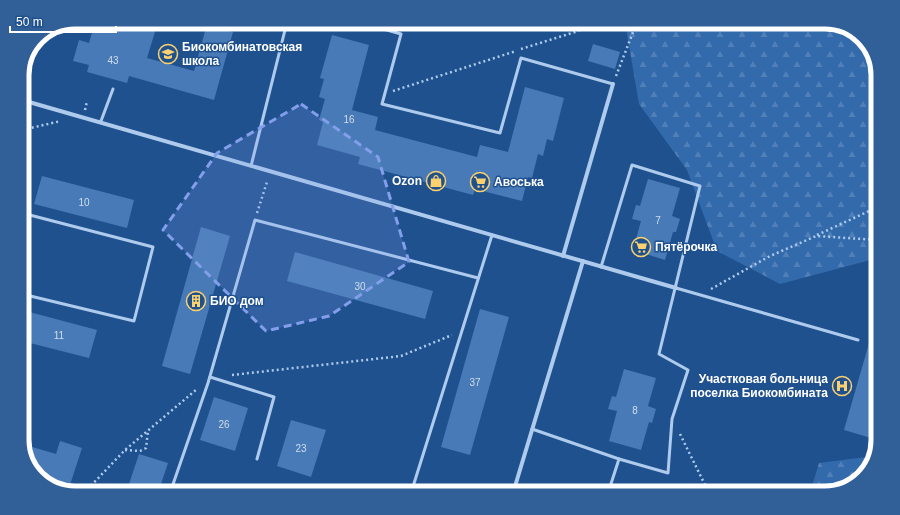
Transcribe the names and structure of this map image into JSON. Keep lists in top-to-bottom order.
{
  "places": {
    "school or university": ["Биокомбинатовская школа"],
    "shop": ["Ozon"],
    "supermarket": ["Авоська", "Пятёрочка"],
    "building": ["БИО дом"],
    "hospital": ["Участковая больница поселка Биокомбината"]
  },
  "house_numbers": [
    "43",
    "16",
    "10",
    "7",
    "30",
    "11",
    "37",
    "8",
    "26",
    "23"
  ],
  "scale_bar": "50 m"
}
